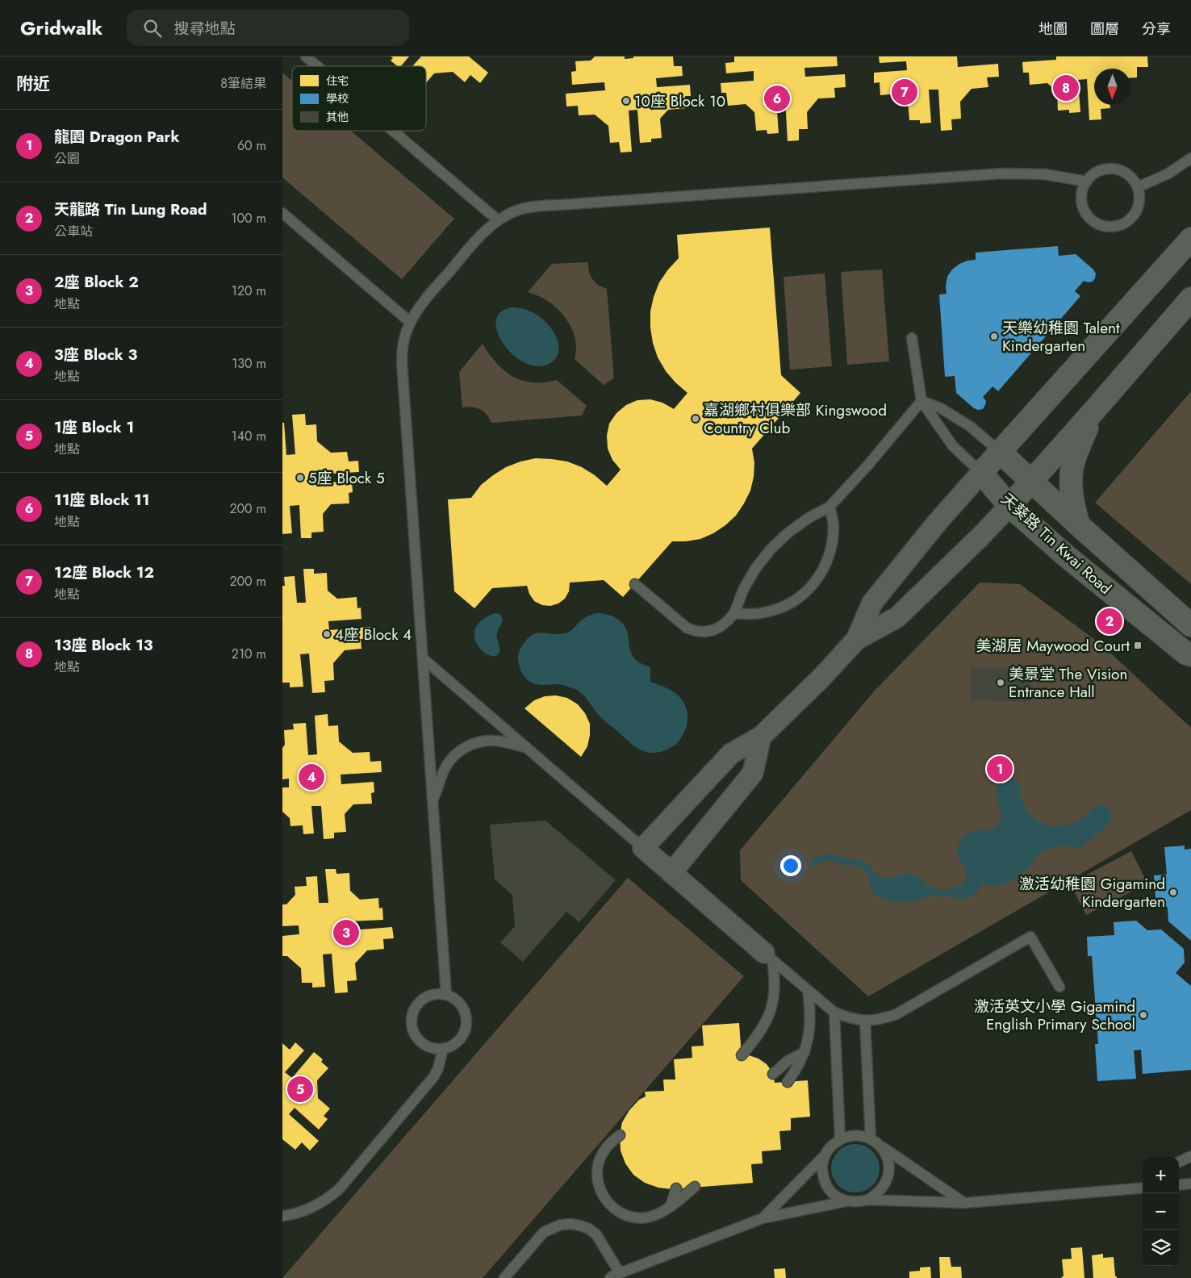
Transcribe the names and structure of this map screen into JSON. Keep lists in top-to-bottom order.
{
  "streets": {
    "street": ["天葵路 Tin Kwai Road"]
  },
  "places": {
    "other": [
      "10座 Block 10",
      "天樂幼稚園 Talent Kindergarten",
      "嘉湖鄉村俱樂部 Kingswood Country Club",
      "5座 Block 5",
      "4座 Block 4",
      "美景堂 The Vision Entrance Hall",
      "激活幼稚園 Gigamind Kindergarten",
      "激活英文小學 Gigamind English Primary School"
    ],
    "transit": ["美湖居 Maywood Court"]
  },
  "legend": ["住宅", "學校", "其他"],
  "north": "bottom",
  "page": {
    "header": "Gridwalk",
    "search": "搜尋地點",
    "nav": ["地圖", "圖層", "分享"],
    "heading": ["附近", "8筆結果"],
    "pins": [
      "8",
      "7",
      "6",
      "2",
      "1",
      "4",
      "3",
      "5"
    ],
    "list": [
      {
        "mark": "1",
        "name": "龍園 Dragon Park",
        "note": "公園",
        "value": "60 m"
      },
      {
        "mark": "2",
        "name": "天龍路 Tin Lung Road",
        "note": "公車站",
        "value": "100 m"
      },
      {
        "mark": "3",
        "name": "2座 Block 2",
        "note": "地點",
        "value": "120 m"
      },
      {
        "mark": "4",
        "name": "3座 Block 3",
        "note": "地點",
        "value": "130 m"
      },
      {
        "mark": "5",
        "name": "1座 Block 1",
        "note": "地點",
        "value": "140 m"
      },
      {
        "mark": "6",
        "name": "11座 Block 11",
        "note": "地點",
        "value": "200 m"
      },
      {
        "mark": "7",
        "name": "12座 Block 12",
        "note": "地點",
        "value": "200 m"
      },
      {
        "mark": "8",
        "name": "13座 Block 13",
        "note": "地點",
        "value": "210 m"
      }
    ],
    "map_buttons": ["+", "−"]
  }
}
